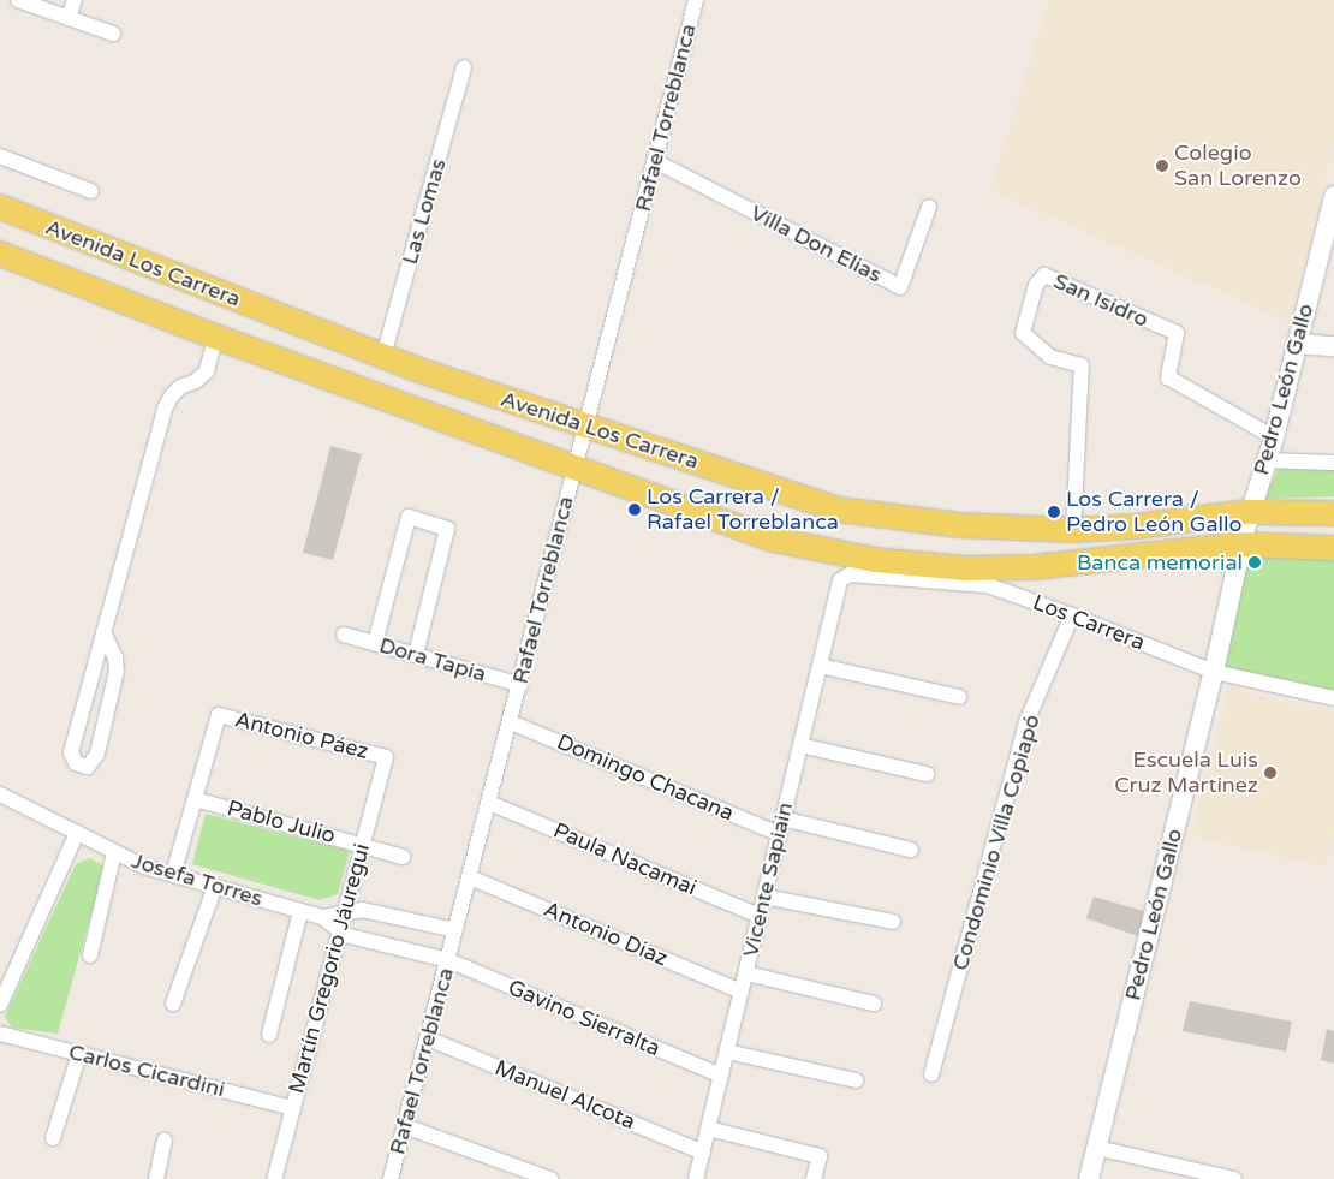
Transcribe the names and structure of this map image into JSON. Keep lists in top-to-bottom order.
{
  "streets": {
    "main road": ["Avenida Los Carrera"],
    "street": [
      "Rafael Torreblanca",
      "Las Lomas",
      "Villa Don Elias",
      "San Isidro",
      "Pedro León Gallo",
      "Los Carrera",
      "Dora Tapia",
      "Antonio Páez",
      "Domingo Chacana",
      "Pablo Julio",
      "Condominio Villa Copiapó",
      "Paula Nacamai",
      "Josefa Torres",
      "Vicente Sapiain",
      "Antonio Diaz",
      "Martín Gregorio Jáuregui",
      "Gavino Sierralta",
      "Carlos Cicardini",
      "Manuel Alcota"
    ]
  },
  "crossings": [
    ["Rafael Torreblanca", "Villa Don Elias"],
    ["Rafael Torreblanca", "Avenida Los Carrera"],
    ["Rafael Torreblanca", "Dora Tapia"],
    ["Rafael Torreblanca", "Domingo Chacana"],
    ["Rafael Torreblanca", "Paula Nacamai"],
    ["Rafael Torreblanca", "Josefa Torres"],
    ["Rafael Torreblanca", "Antonio Diaz"],
    ["Rafael Torreblanca", "Gavino Sierralta"],
    ["Rafael Torreblanca", "Manuel Alcota"],
    ["Las Lomas", "Avenida Los Carrera"],
    ["Avenida Los Carrera", "San Isidro"],
    ["Avenida Los Carrera", "Pedro León Gallo"],
    ["San Isidro", "Pedro León Gallo"],
    ["Pedro León Gallo", "Los Carrera"],
    ["Los Carrera", "Condominio Villa Copiapó"],
    ["Los Carrera", "Vicente Sapiain"],
    ["Antonio Páez", "Pablo Julio"],
    ["Antonio Páez", "Martín Gregorio Jáuregui"],
    ["Domingo Chacana", "Vicente Sapiain"],
    ["Pablo Julio", "Martín Gregorio Jáuregui"],
    ["Paula Nacamai", "Vicente Sapiain"],
    ["Josefa Torres", "Martín Gregorio Jáuregui"],
    ["Josefa Torres", "Gavino Sierralta"],
    ["Vicente Sapiain", "Antonio Diaz"],
    ["Vicente Sapiain", "Gavino Sierralta"],
    ["Vicente Sapiain", "Manuel Alcota"],
    ["Martín Gregorio Jáuregui", "Carlos Cicardini"]
  ],
  "places": [
    "Colegio San Lorenzo",
    "Los Carrera / Rafael Torreblanca",
    "Los Carrera / Pedro León Gallo",
    "Banca memorial",
    "Escuela Luis Cruz Martinez"
  ]
}
